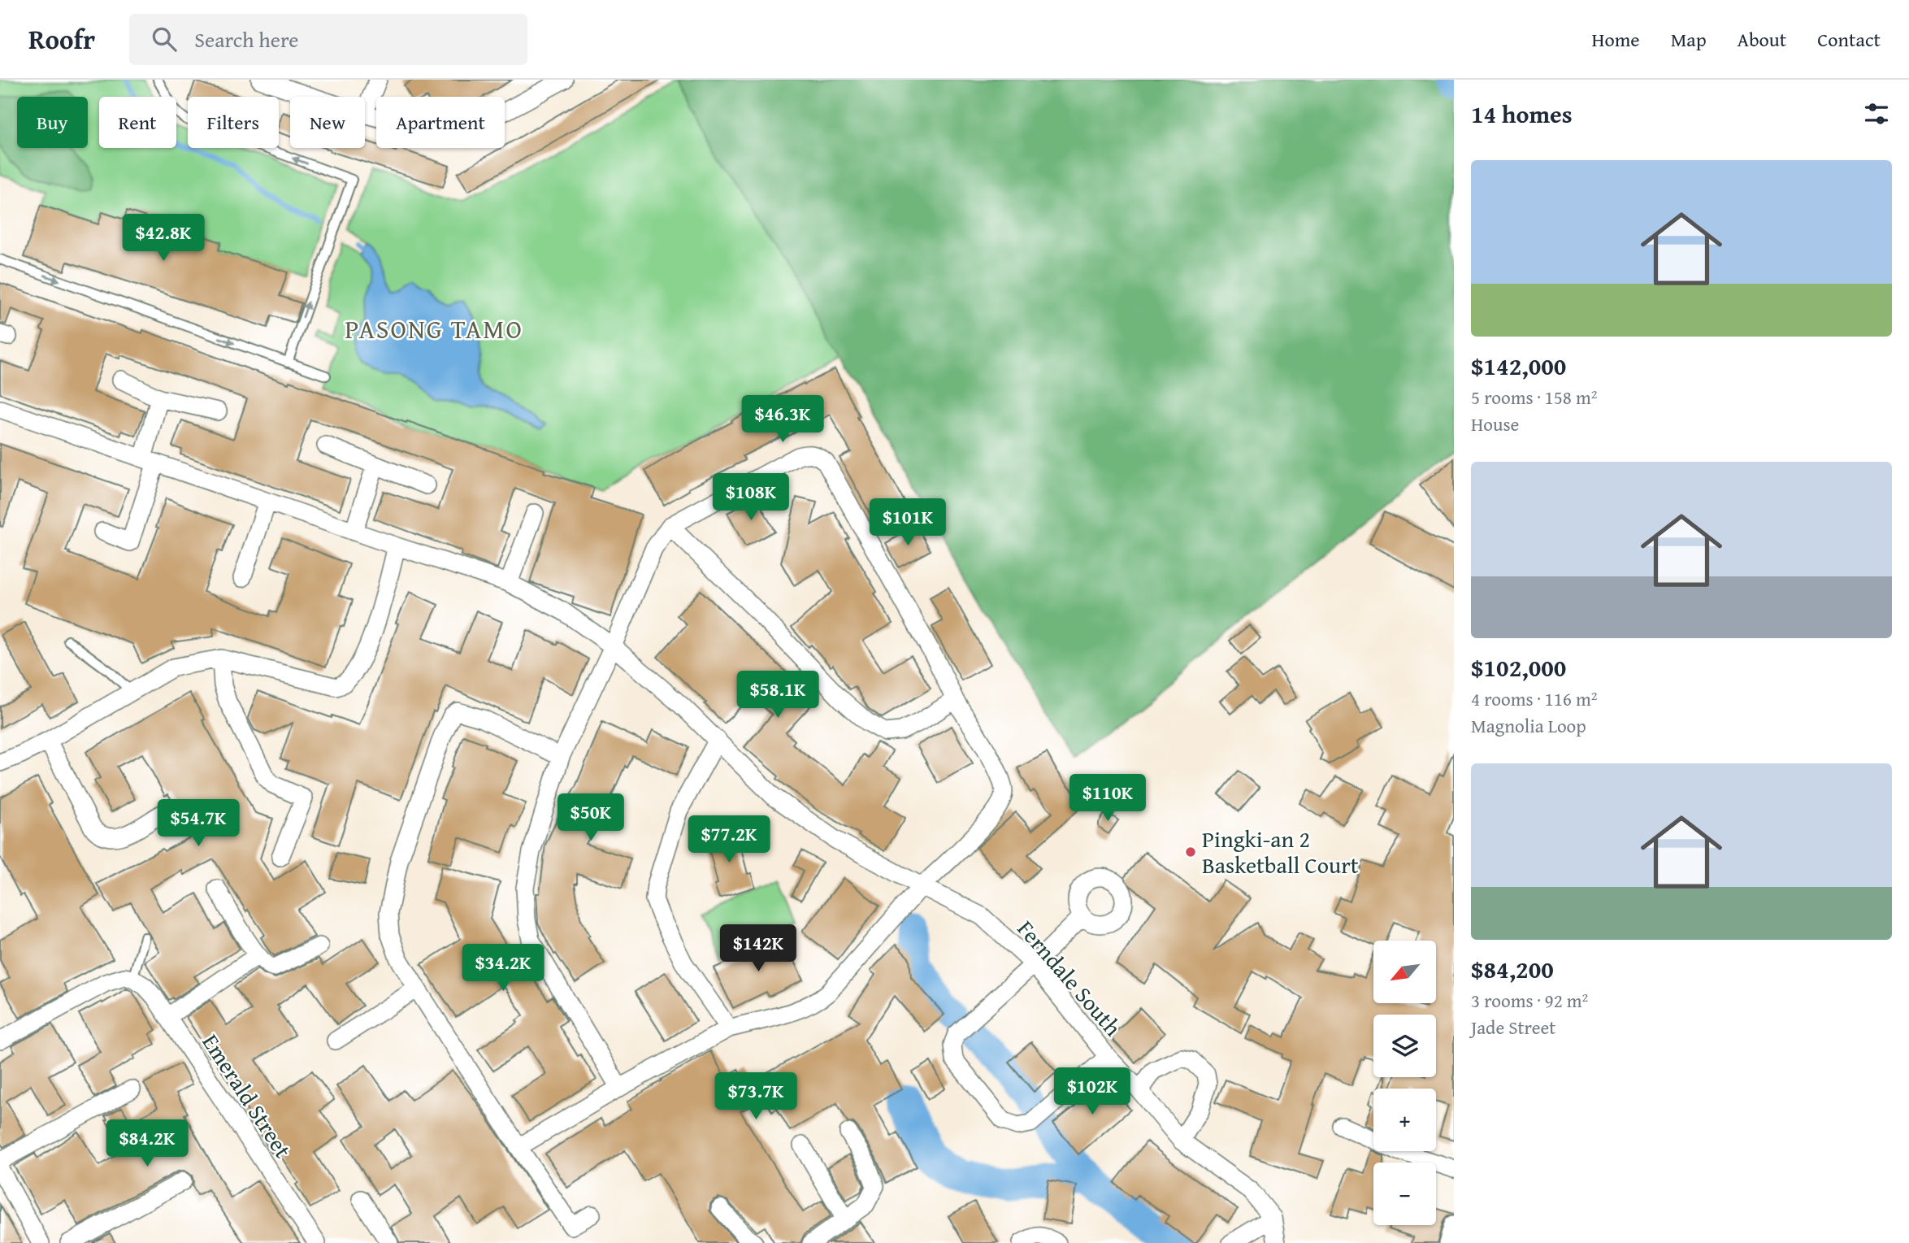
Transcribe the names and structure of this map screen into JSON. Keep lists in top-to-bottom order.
{
  "streets": {
    "street": ["Ferndale South", "Emerald Street"]
  },
  "districts": ["PASONG TAMO"],
  "places": ["Pingki-an 2 Basketball Court"],
  "north": "bottom left",
  "page": {
    "header": "Roofr",
    "search": "Search here",
    "nav": [
      "Home",
      "Map",
      "About",
      "Contact"
    ],
    "heading": "14 homes",
    "chip": [
      "Buy",
      "Rent",
      "Filters",
      "New",
      "Apartment"
    ],
    "list": [
      {
        "name": "$142,000",
        "note": "5 rooms · 158 m² · House"
      },
      {
        "name": "$102,000",
        "note": "4 rooms · 116 m² · Magnolia Loop"
      },
      {
        "name": "$84,200",
        "note": "3 rooms · 92 m² · Jade Street"
      }
    ],
    "price": [
      "$42.8K",
      "$46.3K",
      "$108K",
      "$101K",
      "$58.1K",
      "$110K",
      "$50K",
      "$54.7K",
      "$77.2K",
      "$142K",
      "$34.2K",
      "$102K",
      "$73.7K",
      "$84.2K"
    ],
    "map_buttons": ["+", "−"]
  }
}
